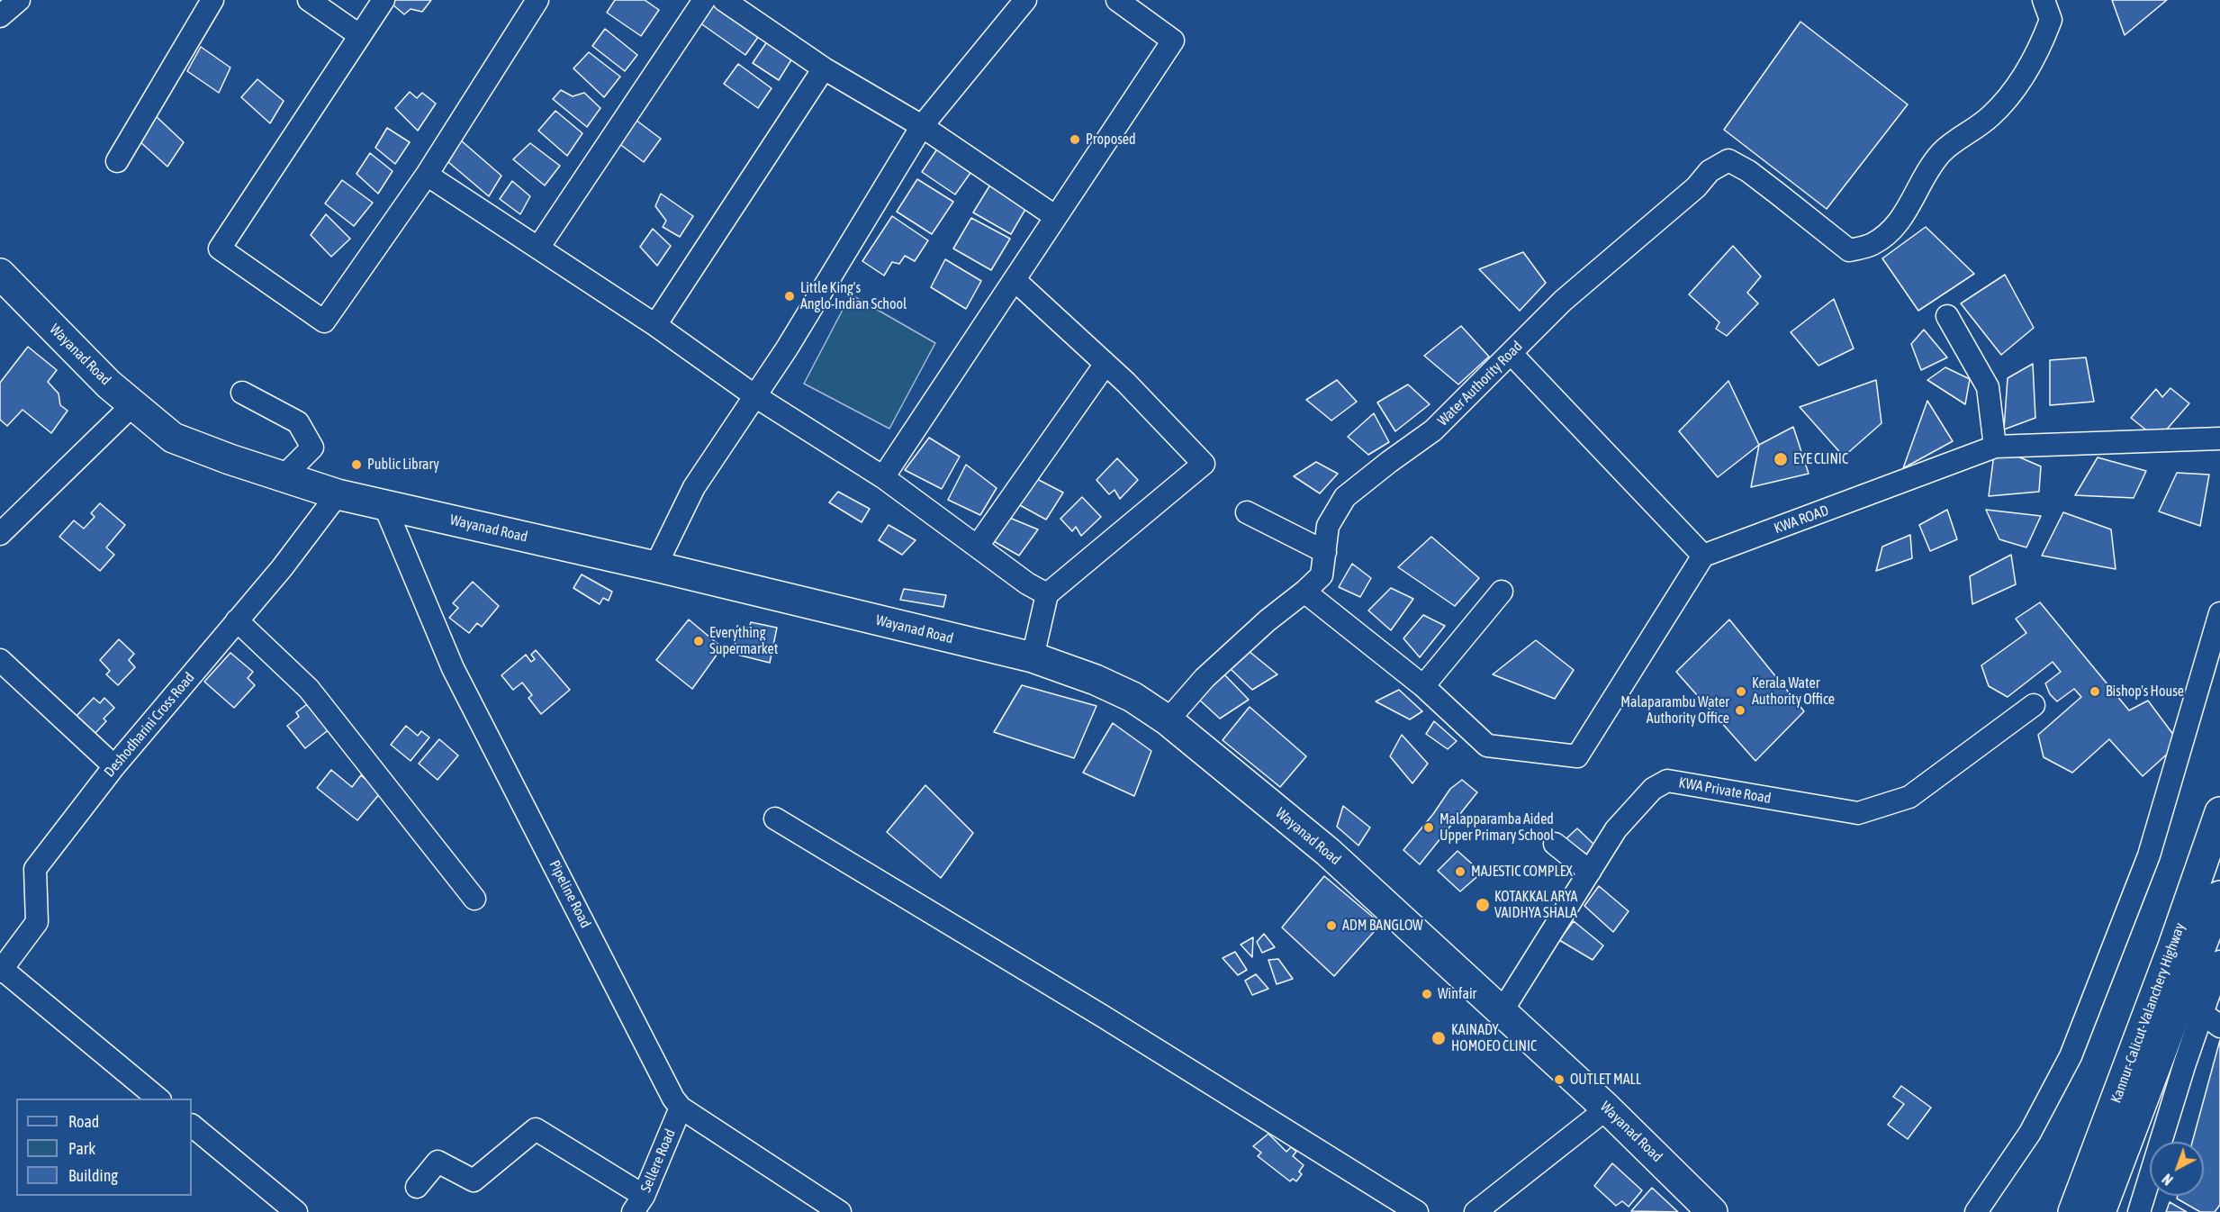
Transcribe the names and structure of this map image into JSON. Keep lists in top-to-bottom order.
{
  "streets": {
    "highway": ["Wayanad Road", "Kannur-Calicut-Valanchery Highway"],
    "street": [
      "Water Authority Road",
      "KWA ROAD",
      "Deshodharini Cross Road",
      "KWA Private Road",
      "Pipeline Road",
      "Sellere Road"
    ]
  },
  "crossings": [
    ["Wayanad Road", "Water Authority Road"],
    ["Wayanad Road", "Deshodharini Cross Road"],
    ["Wayanad Road", "KWA Private Road"],
    ["Wayanad Road", "Pipeline Road"],
    ["Pipeline Road", "Sellere Road"]
  ],
  "places": [
    "Proposed",
    "Little King's Anglo-Indian School",
    "EYE CLINIC",
    "Public Library",
    "Everything Supermarket",
    "Kerala Water Authority Office",
    "Bishop's House",
    "Malaparambu Water Authority Office",
    "Malapparamba Aided Upper Primary School",
    "MAJESTIC COMPLEX",
    "KOTAKKAL ARYA VAIDHYA SHALA",
    "ADM BANGLOW",
    "Winfair",
    "KAINADY HOMOEO CLINIC",
    "OUTLET MALL"
  ],
  "legend": ["Road", "Park", "Building"],
  "north": "bottom left"
}
